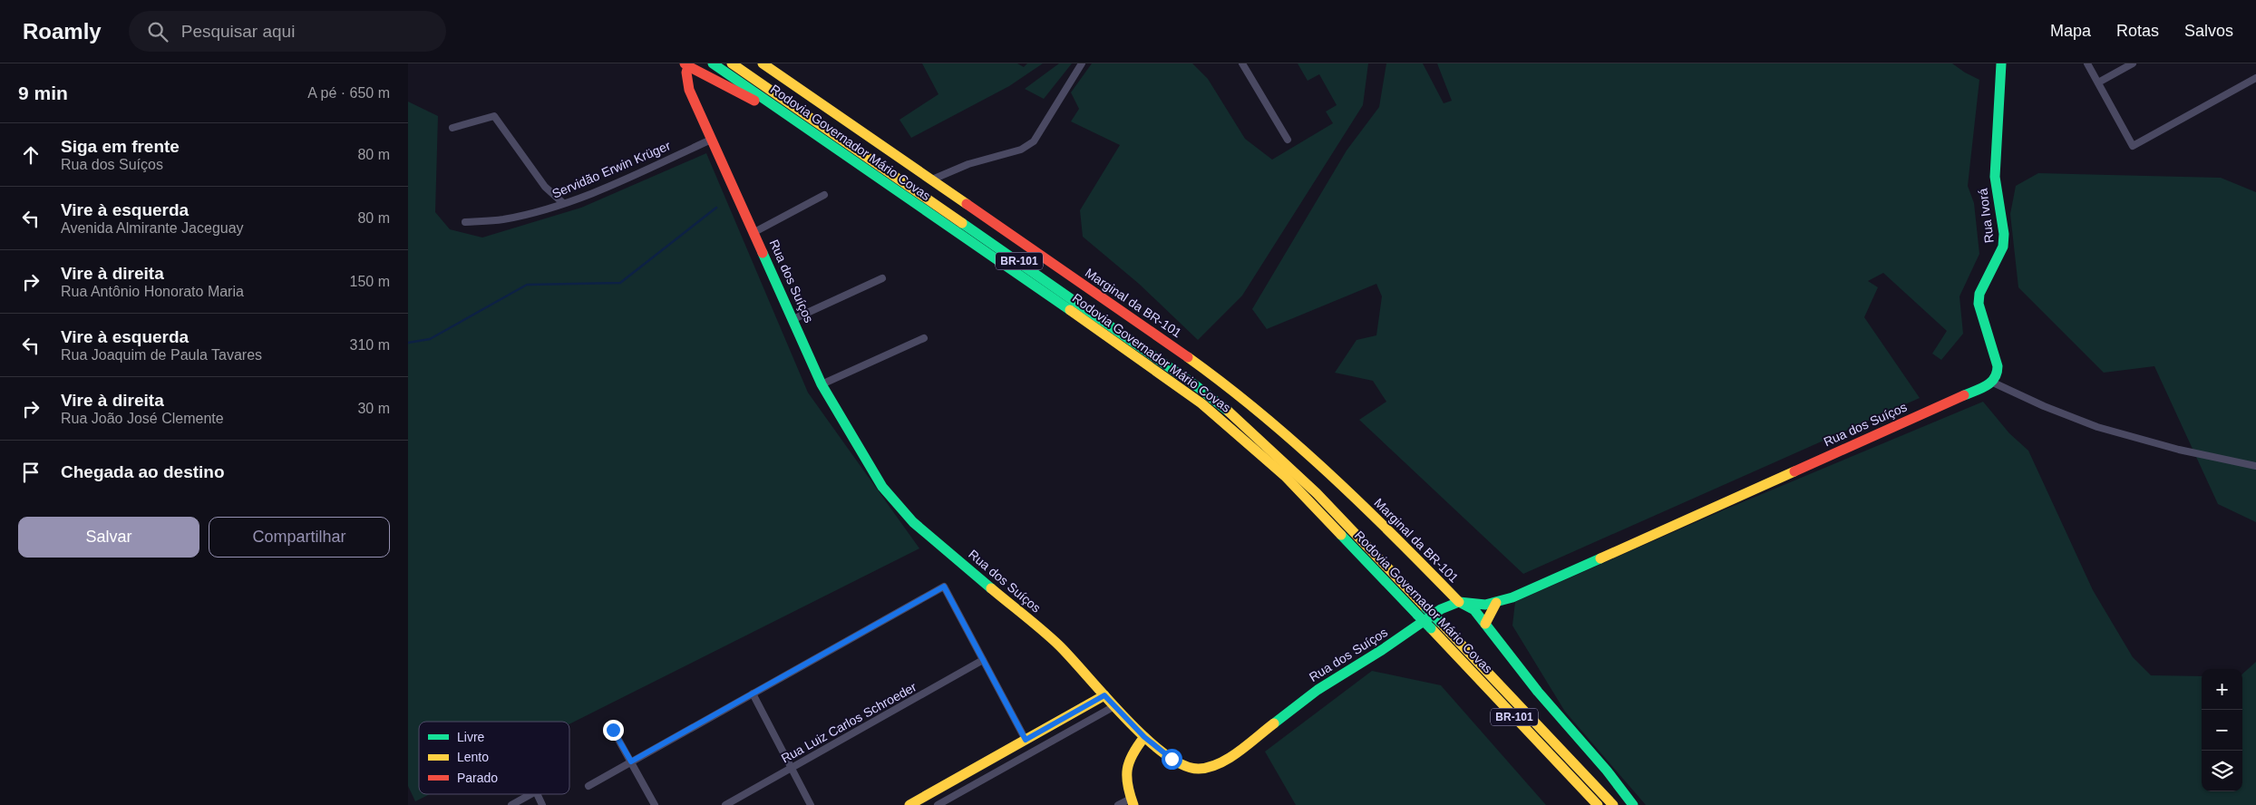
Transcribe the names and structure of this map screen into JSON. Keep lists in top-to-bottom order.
{
  "streets": {
    "main road": [
      "Rodovia Governador Mário Covas",
      "Rua Ivorá",
      "BR-101",
      "Rua dos Suíços",
      "Marginal da BR-101"
    ],
    "street": ["Servidão Erwin Krüger", "Rua Luiz Carlos Schroeder"]
  },
  "crossings": [
    ["Servidão Erwin Krüger", "Rua dos Suíços"],
    ["Rua Ivorá", "Rua dos Suíços"],
    ["Rua dos Suíços", "Marginal da BR-101"]
  ],
  "legend": ["Livre", "Lento", "Parado"],
  "page": {
    "header": "Roamly",
    "search": "Pesquisar aqui",
    "nav": ["Mapa", "Rotas", "Salvos"],
    "heading": ["9 min", "A pé · 650 m"],
    "list": [
      ["Siga em frente", "Rua dos Suíços", "80 m"],
      ["Vire à esquerda", "Avenida Almirante Jaceguay", "80 m"],
      ["Vire à direita", "Rua Antônio Honorato Maria", "150 m"],
      ["Vire à esquerda", "Rua Joaquim de Paula Tavares", "310 m"],
      ["Vire à direita", "Rua João José Clemente", "30 m"],
      "Chegada ao destino"
    ],
    "buttons": ["Salvar", "Compartilhar"],
    "map_buttons": ["+", "−"]
  }
}
